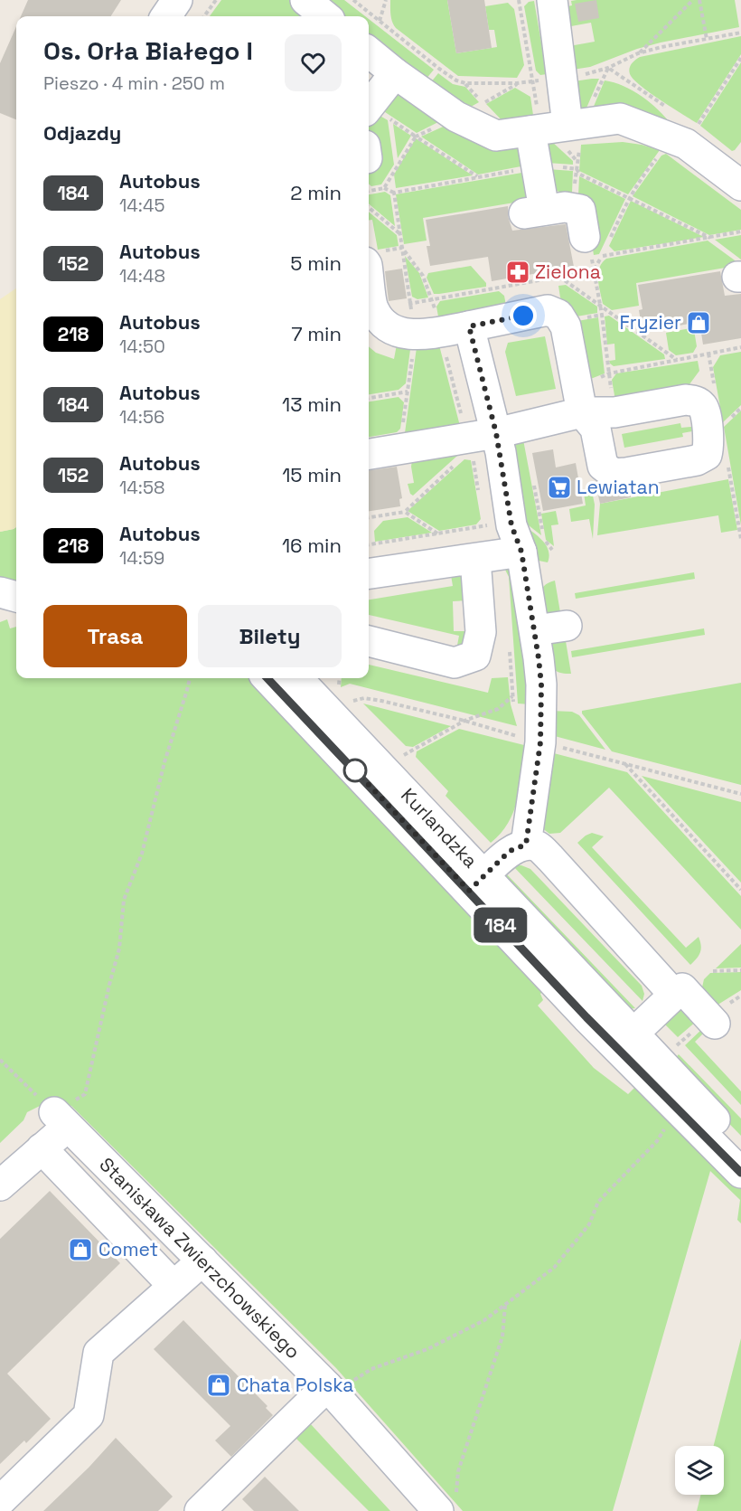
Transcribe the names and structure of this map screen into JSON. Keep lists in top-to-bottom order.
{
  "streets": {
    "street": ["Kurlandzka", "Stanisława Zwierzchowskiego"]
  },
  "places": {
    "pharmacy": ["Zielona"],
    "shop": ["Fryzier", "Comet", "Chata Polska"],
    "supermarket": ["Lewiatan"]
  },
  "lines": ["bus line 184"],
  "page": {
    "on_map": "184",
    "heading": [
      ["Os. Orła Białego I", "Pieszo · 4 min · 250 m"],
      "Odjazdy"
    ],
    "list": [
      {
        "mark": "184",
        "name": "Autobus",
        "note": "14:45",
        "value": "2 min"
      },
      {
        "mark": "152",
        "name": "Autobus",
        "note": "14:48",
        "value": "5 min"
      },
      {
        "mark": "218",
        "name": "Autobus",
        "note": "14:50",
        "value": "7 min"
      },
      {
        "mark": "184",
        "name": "Autobus",
        "note": "14:56",
        "value": "13 min"
      },
      {
        "mark": "152",
        "name": "Autobus",
        "note": "14:58",
        "value": "15 min"
      },
      {
        "mark": "218",
        "name": "Autobus",
        "note": "14:59",
        "value": "16 min"
      }
    ],
    "buttons": ["Trasa", "Bilety"]
  }
}
